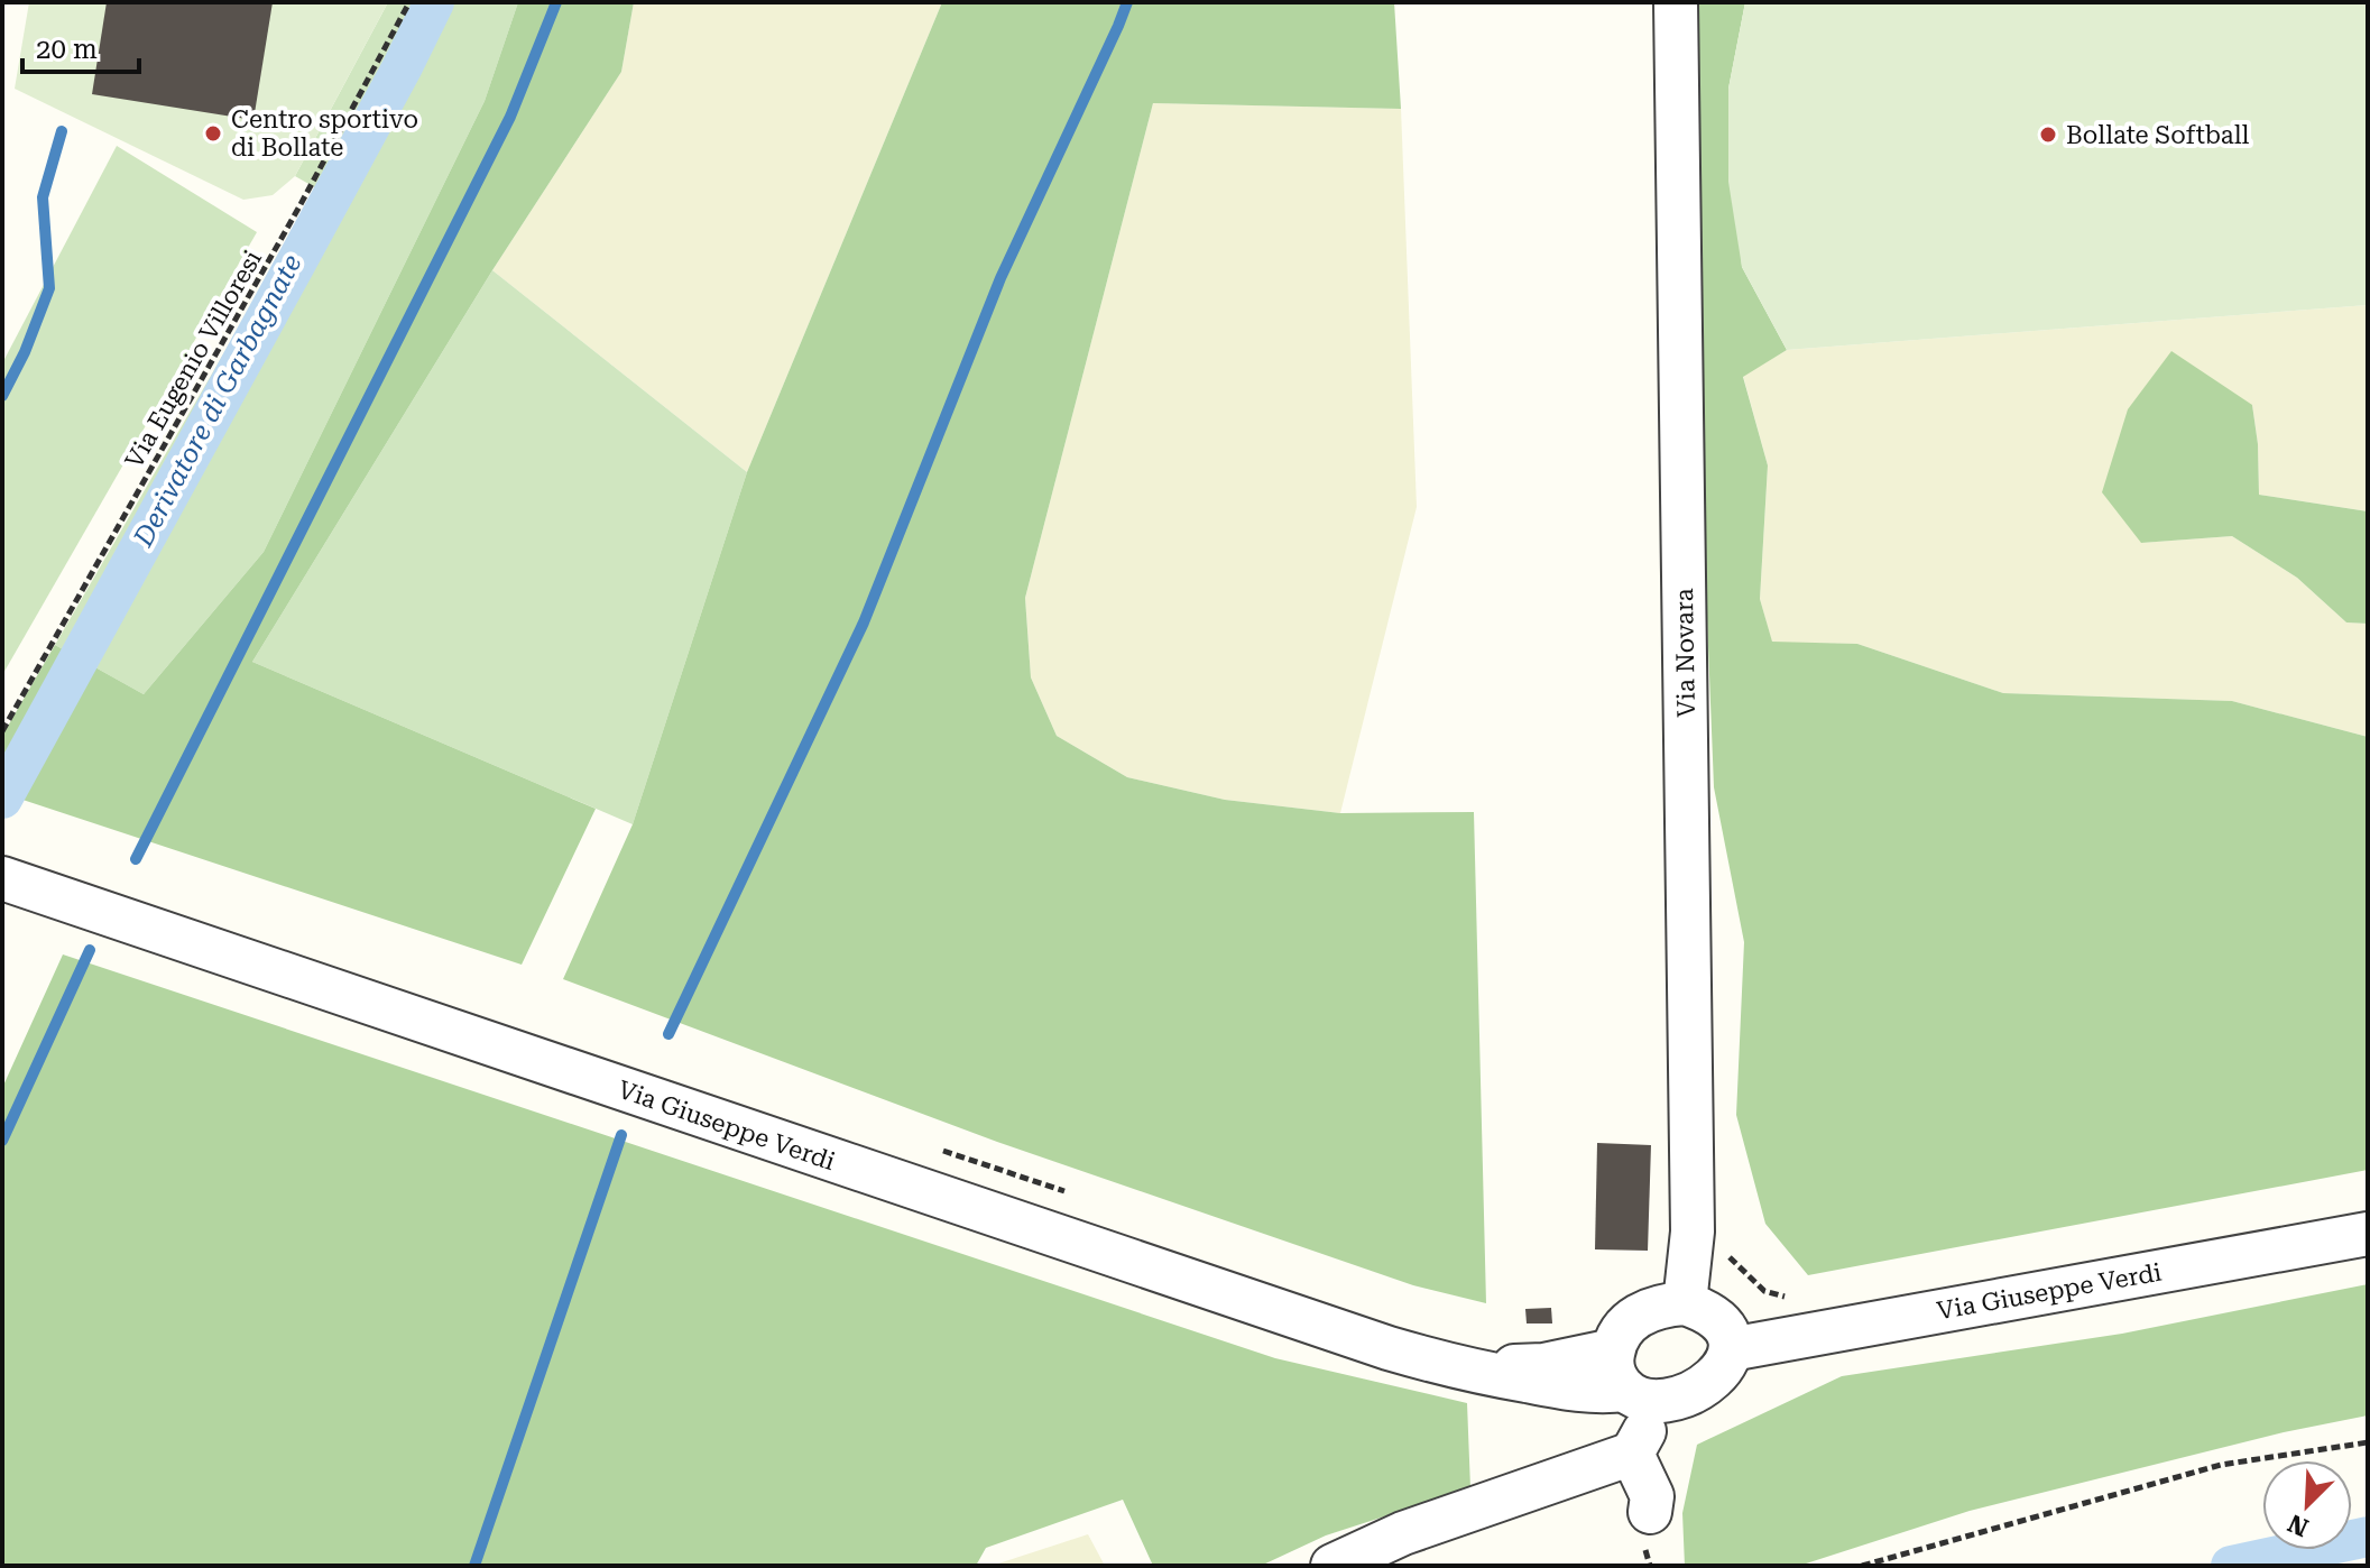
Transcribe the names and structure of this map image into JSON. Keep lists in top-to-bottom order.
{
  "streets": {
    "street": ["Via Novara", "Via Giuseppe Verdi"],
    "path": ["Via Eugenio Villoresi"]
  },
  "crossings": [
    ["Via Novara", "Via Giuseppe Verdi"]
  ],
  "water": ["Derivatore di Garbagnate"],
  "places": ["Centro sportivo di Bollate", "Bollate Softball"],
  "scale_bar": "20 m",
  "north": "bottom left"
}
